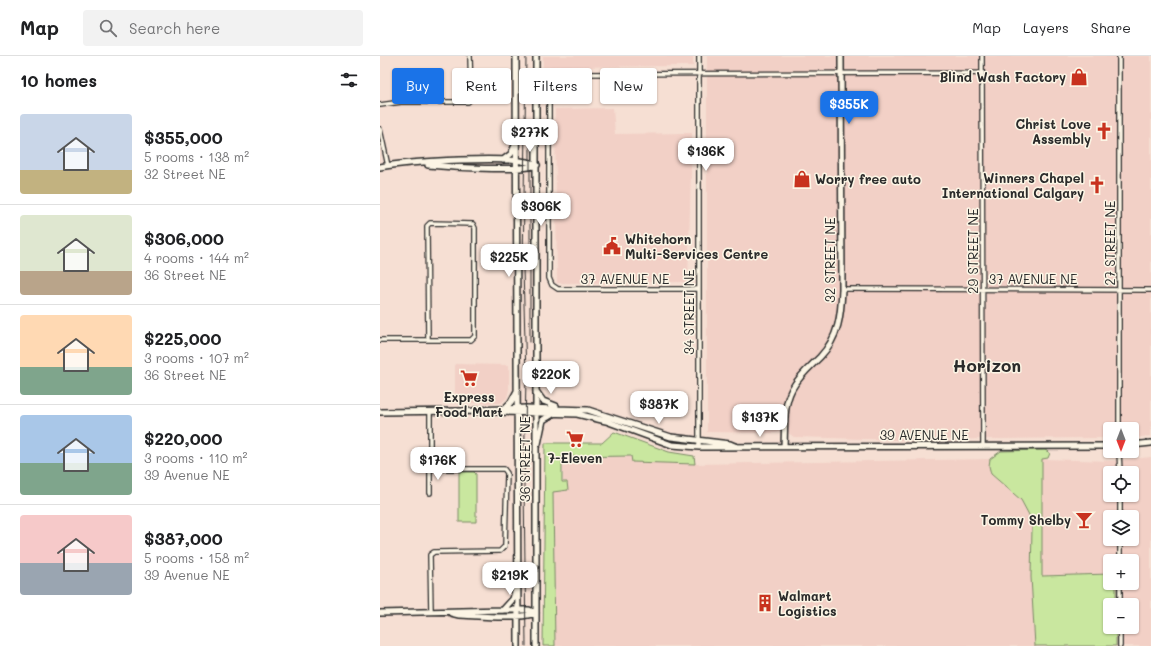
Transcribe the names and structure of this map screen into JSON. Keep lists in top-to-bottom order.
{
  "streets": {
    "street": [
      "27 STREET NE",
      "29 STREET NE",
      "32 STREET NE",
      "37 AVENUE NE",
      "34 STREET NE",
      "39 AVENUE NE",
      "36 STREET NE"
    ]
  },
  "crossings": [
    ["27 STREET NE", "37 AVENUE NE"],
    ["29 STREET NE", "37 AVENUE NE"],
    ["29 STREET NE", "39 AVENUE NE"],
    ["32 STREET NE", "37 AVENUE NE"],
    ["32 STREET NE", "39 AVENUE NE"],
    ["37 AVENUE NE", "34 STREET NE"],
    ["34 STREET NE", "39 AVENUE NE"],
    ["39 AVENUE NE", "36 STREET NE"]
  ],
  "districts": ["Horizon"],
  "places": {
    "shop": ["Blind Wash Factory", "Worry free auto"],
    "church": ["Christ Love Assembly", "Winners Chapel International Calgary"],
    "public building": ["Whitehorn Multi-Services Centre"],
    "supermarket": ["Express Food Mart", "7-Eleven"],
    "bar": ["Tommy Shelby"],
    "building": ["Walmart Logistics"]
  },
  "north": "bottom",
  "page": {
    "header": "Map",
    "search": "Search here",
    "nav": ["Map", "Layers", "Share"],
    "heading": "10 homes",
    "chip": [
      "Buy",
      "Rent",
      "Filters",
      "New"
    ],
    "price": [
      "$355K",
      "$277K",
      "$136K",
      "$306K",
      "$225K",
      "$220K",
      "$387K",
      "$137K",
      "$176K",
      "$219K"
    ],
    "list": [
      {
        "name": "$355,000",
        "note": "5 rooms · 138 m² · 32 Street NE"
      },
      {
        "name": "$306,000",
        "note": "4 rooms · 144 m² · 36 Street NE"
      },
      {
        "name": "$225,000",
        "note": "3 rooms · 107 m² · 36 Street NE"
      },
      {
        "name": "$220,000",
        "note": "3 rooms · 110 m² · 39 Avenue NE"
      },
      {
        "name": "$387,000",
        "note": "5 rooms · 158 m² · 39 Avenue NE"
      }
    ],
    "map_buttons": ["+", "−"]
  }
}
